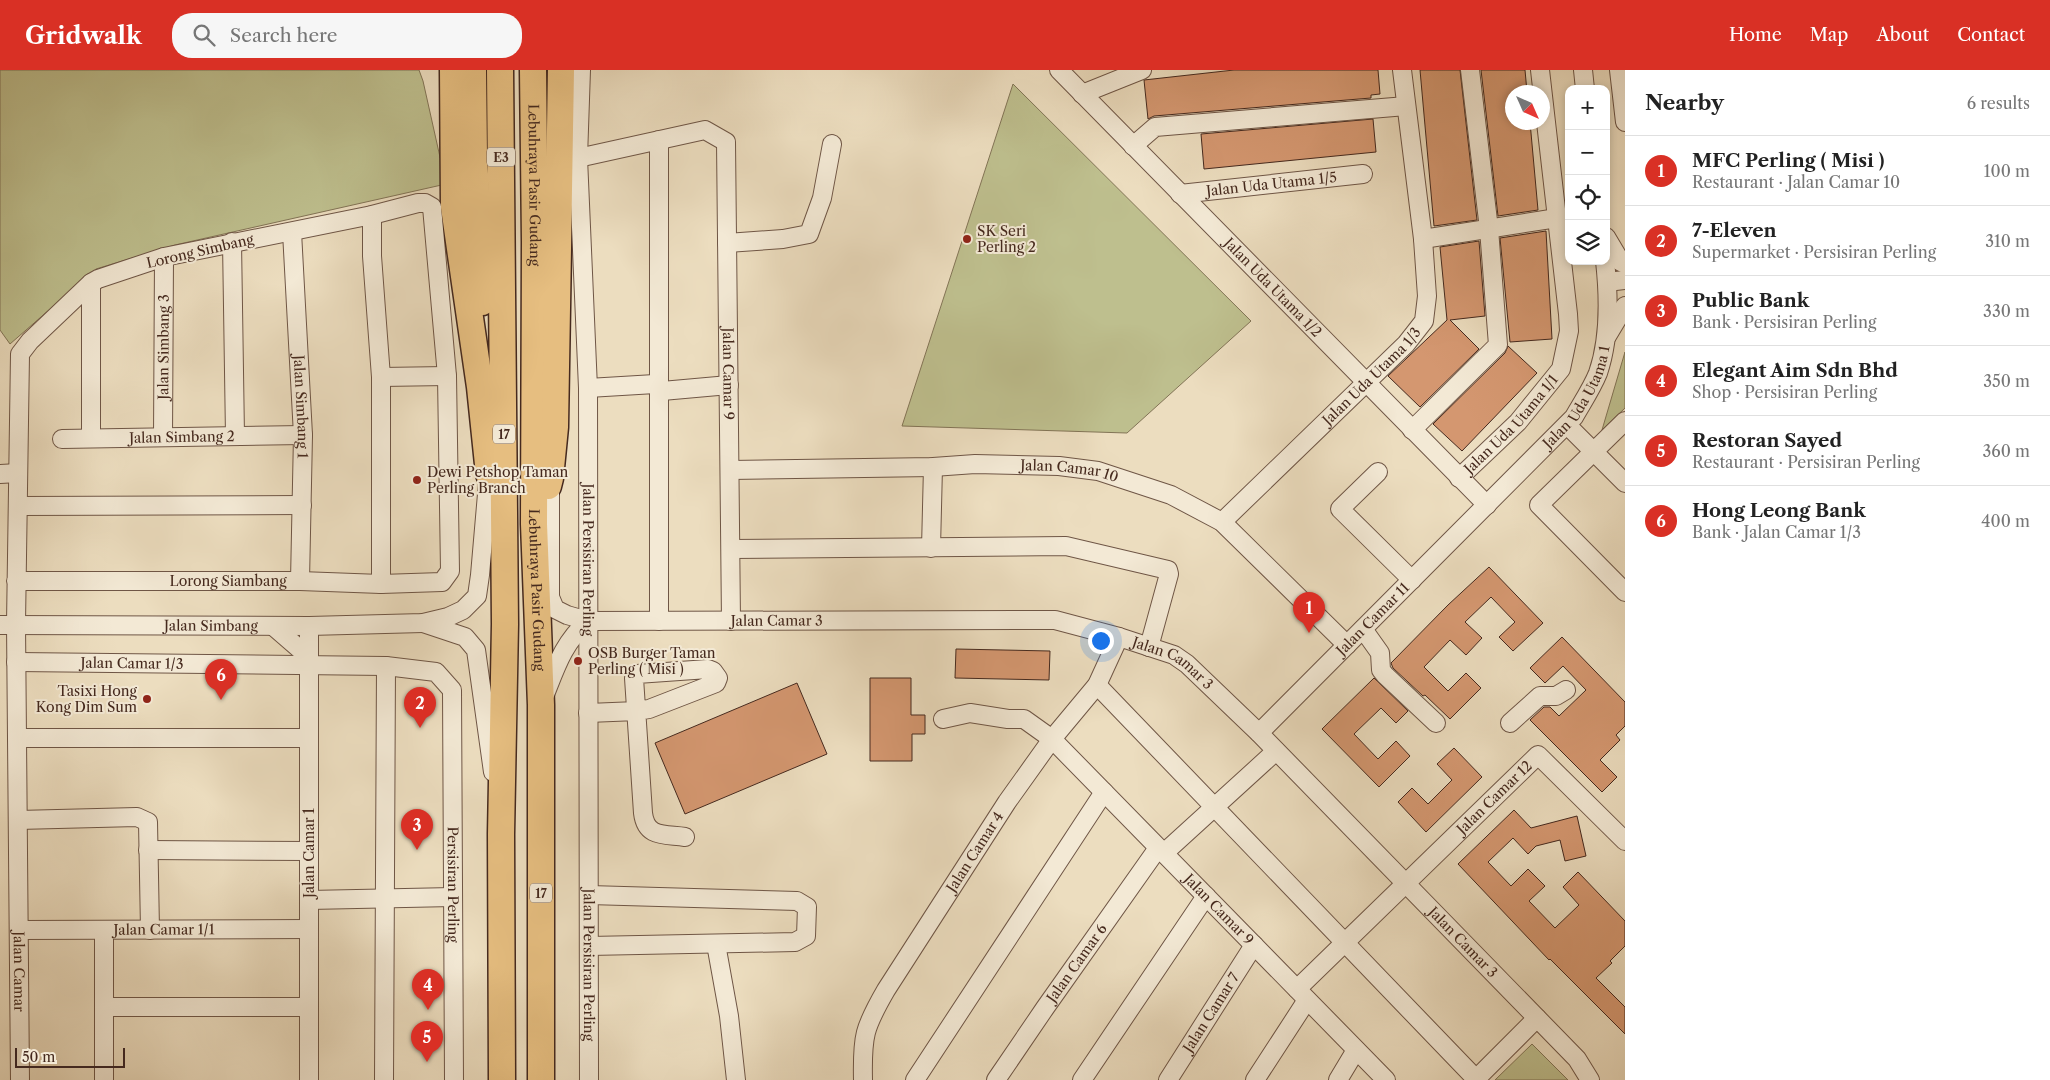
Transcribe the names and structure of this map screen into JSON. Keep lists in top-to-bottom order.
{
  "streets": {
    "highway": ["E3", "Lebuhraya Pasir Gudang", "17"],
    "street": [
      "Jalan Uda Utama 1/5",
      "Lorong Simbang",
      "Jalan Uda Utama 1/2",
      "Jalan Simbang 3",
      "Jalan Camar 9",
      "Jalan Uda Utama 1/3",
      "Jalan Uda Utama 1",
      "Jalan Simbang 1",
      "Jalan Uda Utama 1/1",
      "Jalan Simbang 2",
      "Jalan Camar 10",
      "Jalan Persisiran Perling",
      "Lorong Siambang",
      "Jalan Camar 11",
      "Jalan Camar 3",
      "Jalan Simbang",
      "Jalan Camar 1/3",
      "Jalan Camar 12",
      "Jalan Camar 4",
      "Jalan Camar 1",
      "Persisiran Perling",
      "Jalan Camar 1/1",
      "Jalan Camar 6",
      "Jalan Camar",
      "Jalan Camar 7"
    ]
  },
  "crossings": [
    ["E3", "17"],
    ["Jalan Uda Utama 1/5", "Jalan Uda Utama 1/2"],
    ["Lorong Simbang", "Jalan Simbang 3"],
    ["Lorong Simbang", "Jalan Simbang 1"],
    ["Lorong Simbang", "Jalan Camar"],
    ["Jalan Uda Utama 1/2", "Jalan Uda Utama 1/3"],
    ["Jalan Uda Utama 1/2", "Jalan Uda Utama 1"],
    ["Jalan Uda Utama 1/2", "Jalan Uda Utama 1/1"],
    ["Jalan Uda Utama 1/2", "Jalan Camar 11"],
    ["Jalan Simbang 3", "Jalan Simbang 2"],
    ["Jalan Camar 9", "Jalan Camar 10"],
    ["Jalan Camar 9", "Jalan Camar 3"],
    ["Jalan Camar 9", "Jalan Camar 4"],
    ["Jalan Camar 9", "Jalan Camar 6"],
    ["Jalan Camar 9", "Jalan Camar 7"],
    ["Jalan Uda Utama 1/3", "Jalan Camar 10"],
    ["Jalan Uda Utama 1", "Jalan Camar 11"],
    ["Jalan Simbang 1", "Jalan Simbang 2"],
    ["Jalan Simbang 1", "Lorong Siambang"],
    ["Jalan Camar 10", "Jalan Camar 11"],
    ["Jalan Persisiran Perling", "Jalan Camar 3"],
    ["Lorong Siambang", "Jalan Camar"],
    ["Jalan Camar 11", "Jalan Camar 3"],
    ["Jalan Camar 3", "Jalan Camar 12"],
    ["Jalan Camar 3", "Jalan Camar 4"],
    ["Jalan Camar 3", "Jalan Camar 6"],
    ["Jalan Simbang", "Jalan Camar 1"],
    ["Jalan Simbang", "Jalan Camar"],
    ["Jalan Camar 1/3", "Jalan Camar 1"],
    ["Jalan Camar 1/3", "Persisiran Perling"],
    ["Jalan Camar 1/3", "Jalan Camar"],
    ["Jalan Camar 1", "Jalan Camar 1/1"],
    ["Jalan Camar 1/1", "Jalan Camar"]
  ],
  "places": [
    "SK Seri Perling 2",
    "Dewi Petshop Taman Perling Branch",
    "OSB Burger Taman Perling ( Misi )",
    "Tasixi Hong Kong Dim Sum"
  ],
  "scale_bar": "50 m",
  "north": "bottom right",
  "page": {
    "header": "Gridwalk",
    "search": "Search here",
    "nav": [
      "Home",
      "Map",
      "About",
      "Contact"
    ],
    "heading": ["Nearby", "6 results"],
    "map_buttons": ["+", "−"],
    "list": [
      {
        "mark": "1",
        "name": "MFC Perling ( Misi )",
        "note": "Restaurant · Jalan Camar 10",
        "value": "100 m"
      },
      {
        "mark": "2",
        "name": "7-Eleven",
        "note": "Supermarket · Persisiran Perling",
        "value": "310 m"
      },
      {
        "mark": "3",
        "name": "Public Bank",
        "note": "Bank · Persisiran Perling",
        "value": "330 m"
      },
      {
        "mark": "4",
        "name": "Elegant Aim Sdn Bhd",
        "note": "Shop · Persisiran Perling",
        "value": "350 m"
      },
      {
        "mark": "5",
        "name": "Restoran Sayed",
        "note": "Restaurant · Persisiran Perling",
        "value": "360 m"
      },
      {
        "mark": "6",
        "name": "Hong Leong Bank",
        "note": "Bank · Jalan Camar 1/3",
        "value": "400 m"
      }
    ],
    "pins": [
      "1",
      "6",
      "2",
      "3",
      "4",
      "5"
    ],
    "scale": "50 m"
  }
}
